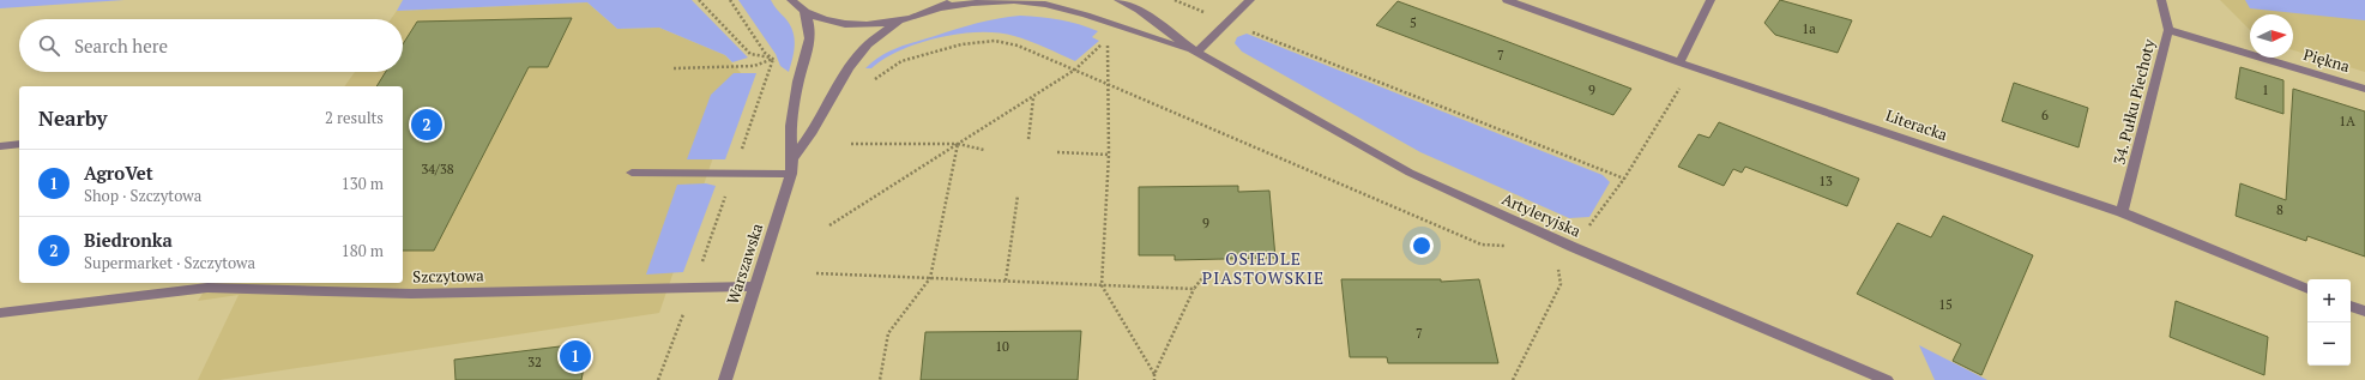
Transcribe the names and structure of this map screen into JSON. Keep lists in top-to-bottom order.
{
  "streets": {
    "street": [
      "Piękna",
      "34. Pułku Piechoty",
      "Literacka",
      "Artyleryjska",
      "Warszawska",
      "Szczytowa"
    ]
  },
  "crossings": [
    ["Piękna", "34. Pułku Piechoty"],
    ["34. Pułku Piechoty", "Literacka"],
    ["Warszawska", "Szczytowa"]
  ],
  "districts": ["OSIEDLE PIASTOWSKIE"],
  "house_numbers": [
    "5",
    "1a",
    "7",
    "9",
    "1",
    "6",
    "1A",
    "34/38",
    "13",
    "8",
    "9",
    "15",
    "7",
    "10",
    "32"
  ],
  "north": "right",
  "page": {
    "search": "Search here",
    "heading": ["Nearby", "2 results"],
    "pins": ["2", "1"],
    "list": [
      {
        "mark": "1",
        "name": "AgroVet",
        "note": "Shop · Szczytowa",
        "value": "130 m"
      },
      {
        "mark": "2",
        "name": "Biedronka",
        "note": "Supermarket · Szczytowa",
        "value": "180 m"
      }
    ],
    "map_buttons": ["+", "−"]
  }
}
